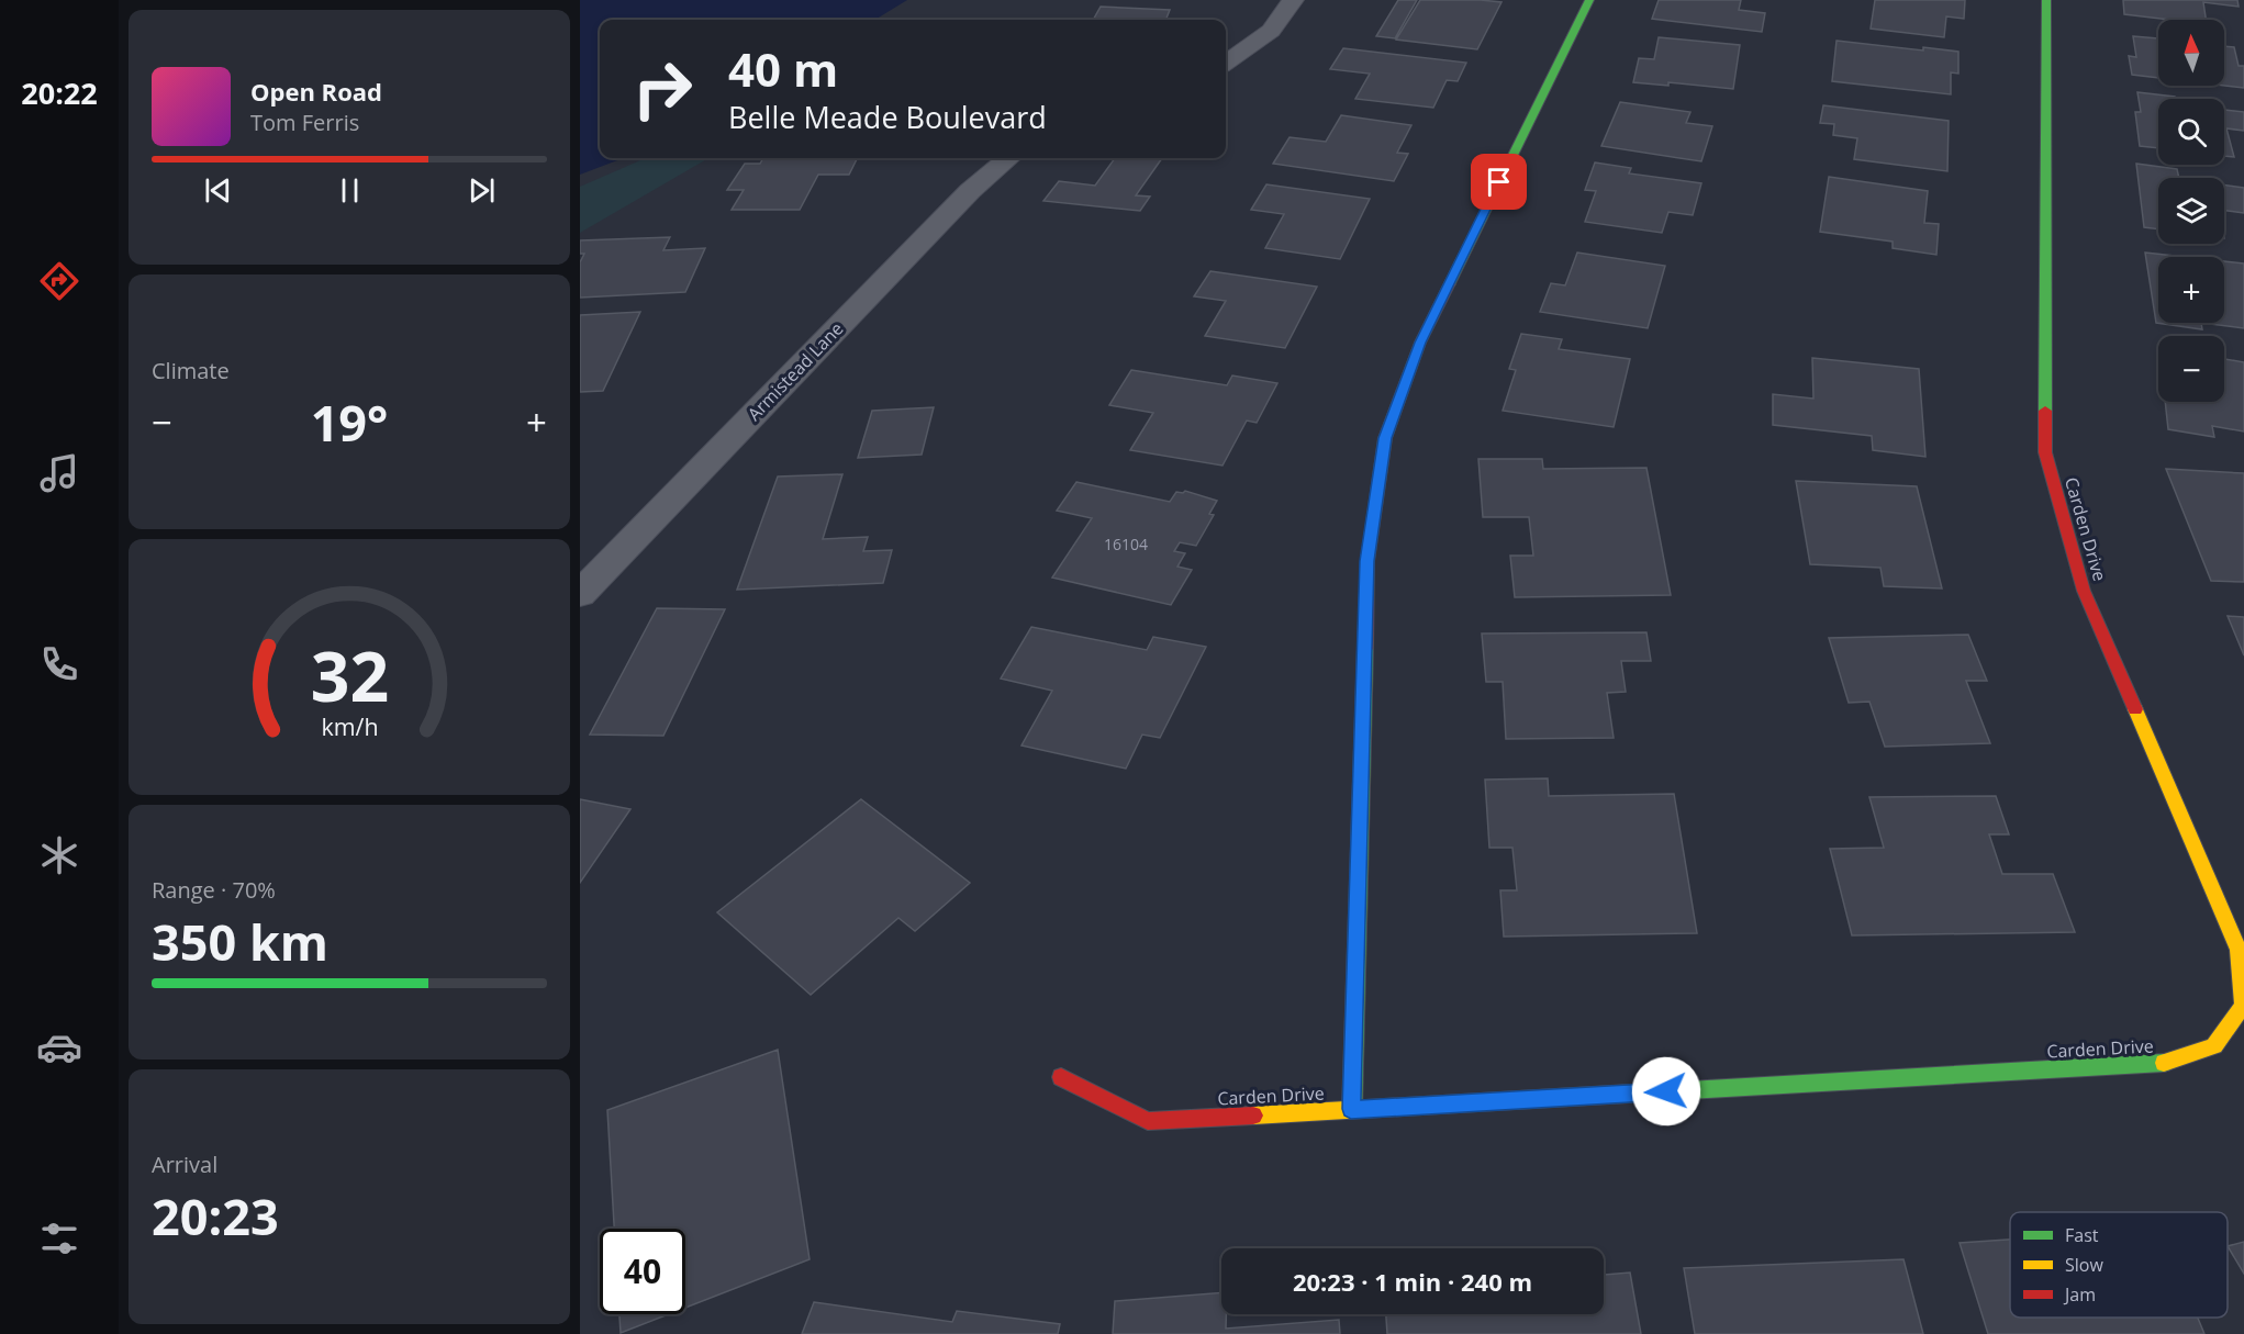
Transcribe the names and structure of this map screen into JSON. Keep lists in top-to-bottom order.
{
  "streets": {
    "street": ["Armistead Lane", "Carden Drive"]
  },
  "house_numbers": ["16104"],
  "legend": ["Fast", "Slow", "Jam"],
  "north": "top",
  "page": {
    "tabs": "20:22",
    "map_buttons": ["+", "−"],
    "turn": ["40 m", "Belle Meade Boulevard"],
    "song": ["Open Road", "Tom Ferris"],
    "tile": [
      "Climate",
      ["Range · 70%", "350 km"],
      ["Arrival", "20:23"]
    ],
    "heat": ["−", "19°", "+"],
    "limit": "40",
    "trip": "20:23 · 1 min · 240 m",
    "gauge": ["32", "km/h"]
  }
}
